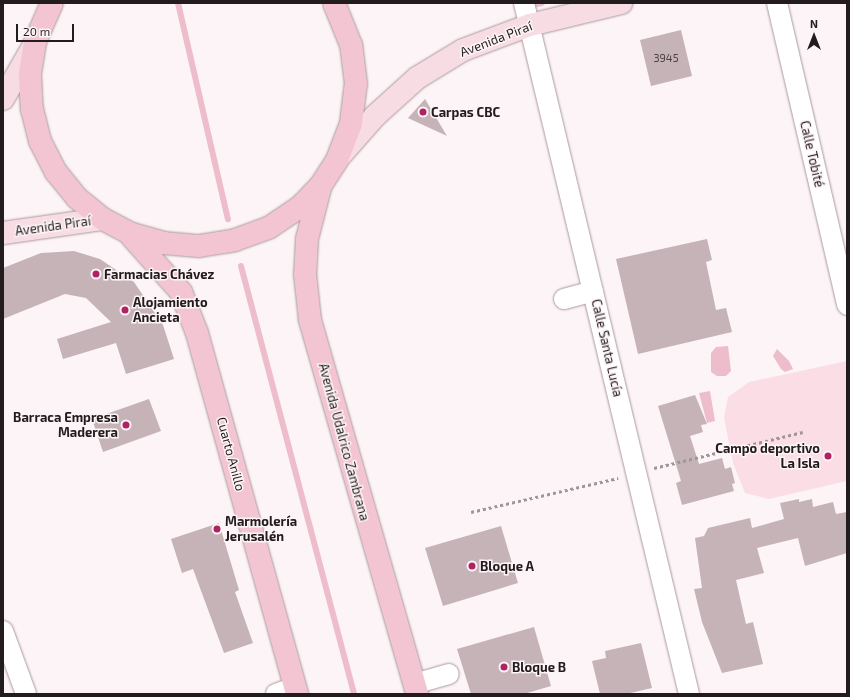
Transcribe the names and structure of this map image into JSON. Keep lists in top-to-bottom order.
{
  "streets": {
    "highway": ["Avenida Udalrico Zambrana", "Cuarto Anillo"],
    "main road": ["Avenida Piraí"],
    "street": ["Calle Tobité", "Calle Santa Lucía"]
  },
  "crossings": [
    ["Avenida Piraí", "Calle Santa Lucía"]
  ],
  "places": [
    "Carpas CBC",
    "Farmacias Chávez",
    "Alojamiento Ancieta",
    "Barraca Empresa Maderera",
    "Campo deportivo La Isla",
    "Marmolería Jerusalén",
    "Bloque A",
    "Bloque B"
  ],
  "house_numbers": ["3945"],
  "scale_bar": "20 m",
  "north": "top"
}
